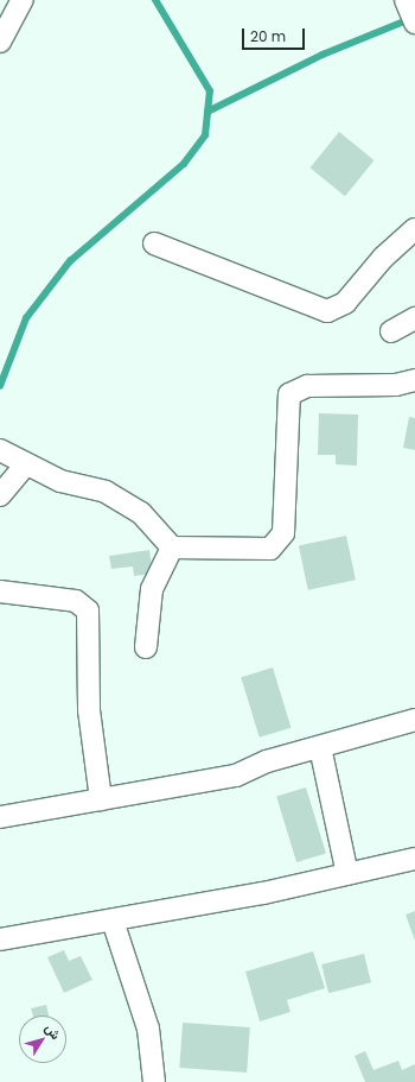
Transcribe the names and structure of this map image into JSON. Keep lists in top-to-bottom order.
{
  "scale_bar": "20 m",
  "north": "top right"
}
